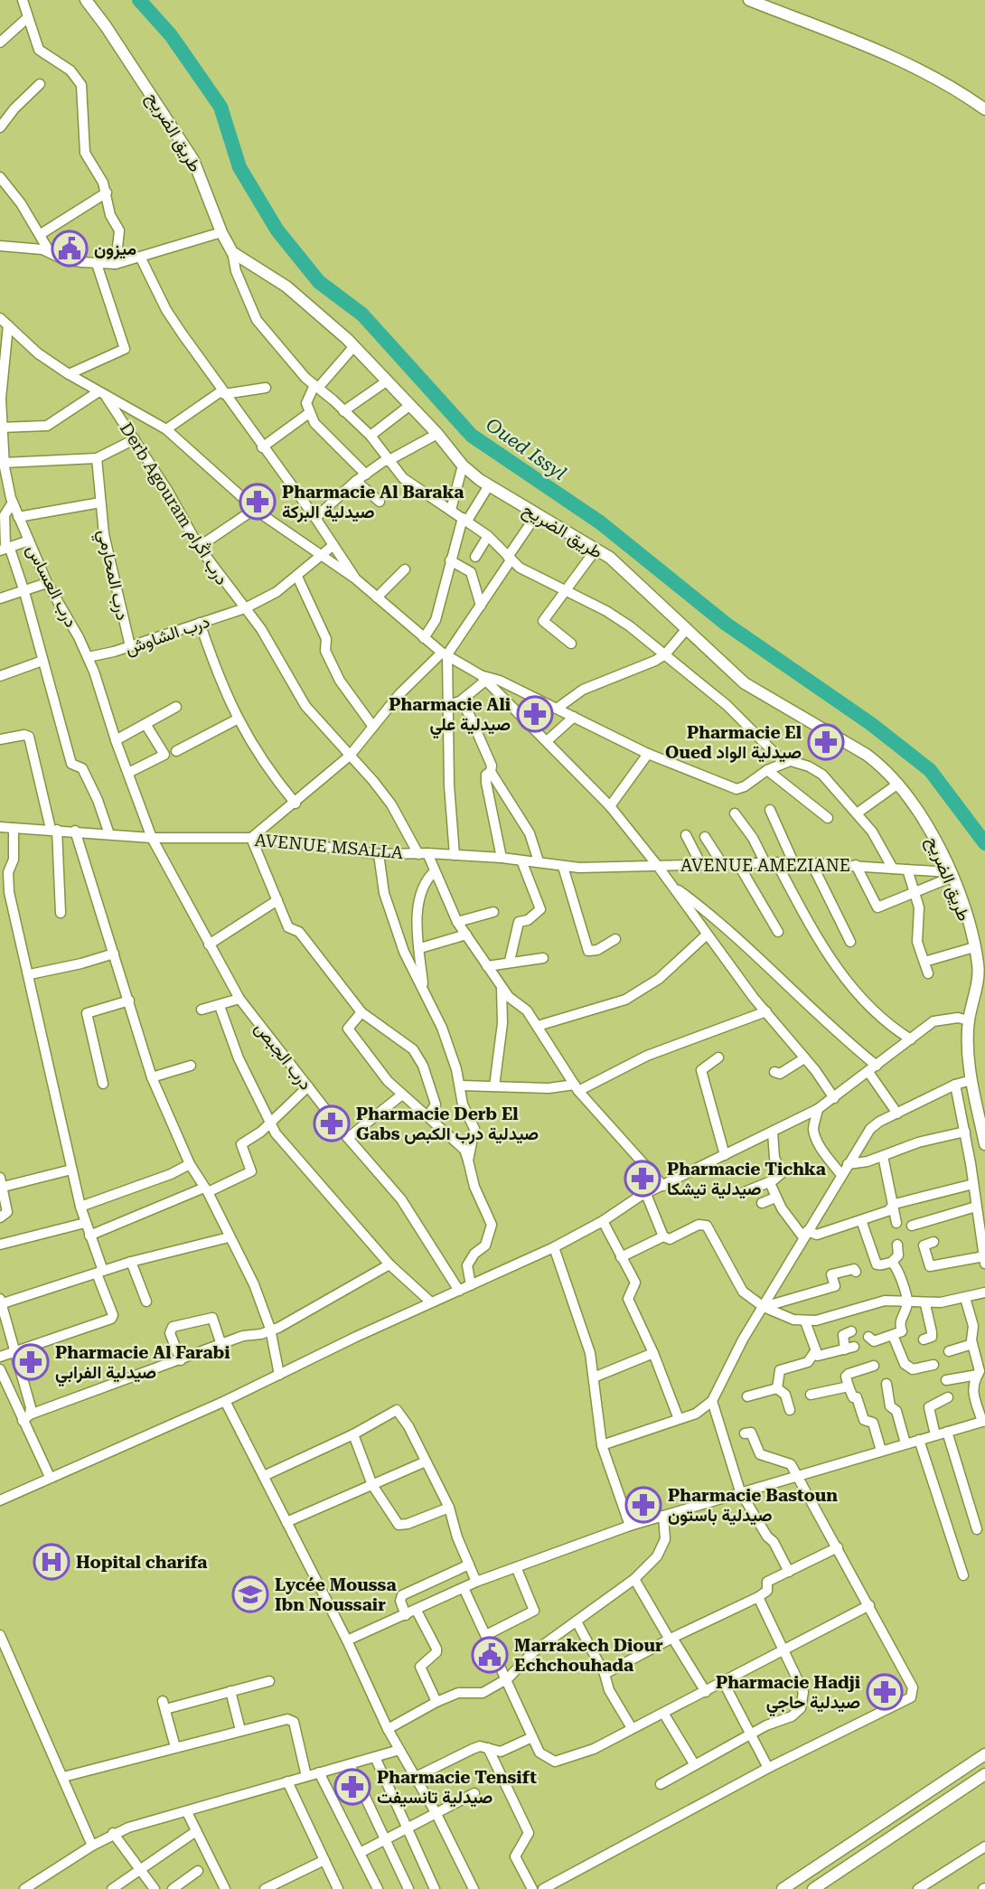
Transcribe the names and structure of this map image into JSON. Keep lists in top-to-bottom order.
{
  "streets": {
    "street": [
      "طريق الضريح",
      "Derb Agouram درب اڭرام",
      "درب المحارمي",
      "درب العساس",
      "درب الشاوش",
      "AVENUE MSALLA",
      "AVENUE AMEZIANE",
      "درب الجبص"
    ]
  },
  "crossings": [
    ["طريق الضريح", "AVENUE AMEZIANE"],
    ["Derb Agouram درب اڭرام", "درب الشاوش"],
    ["Derb Agouram درب اڭرام", "AVENUE MSALLA"],
    ["درب المحارمي", "درب الشاوش"],
    ["درب العساس", "درب الشاوش"],
    ["درب العساس", "AVENUE MSALLA"],
    ["درب العساس", "درب الجبص"],
    ["AVENUE MSALLA", "AVENUE AMEZIANE"],
    ["AVENUE MSALLA", "درب الجبص"]
  ],
  "water": ["Oued Issyl"],
  "places": {
    "public building": ["ميزون", "Marrakech Diour Echchouhada"],
    "pharmacy": [
      "Pharmacie Al Baraka صيدلية البركة",
      "Pharmacie Ali صيدلية علي",
      "Pharmacie El Oued صيدلية الواد",
      "Pharmacie Derb El Gabs صيدلية درب الكبص",
      "Pharmacie Tichka صيدلية تيشكا",
      "Pharmacie Al Farabi صيدلية الفرابي",
      "Pharmacie Bastoun صيدلية باستون",
      "Pharmacie Hadji صيدلية حاجي",
      "Pharmacie Tensift صيدلية تانسيفت"
    ],
    "hospital": ["Hopital charifa"],
    "school or university": ["Lycée Moussa Ibn Noussair"]
  }
}
